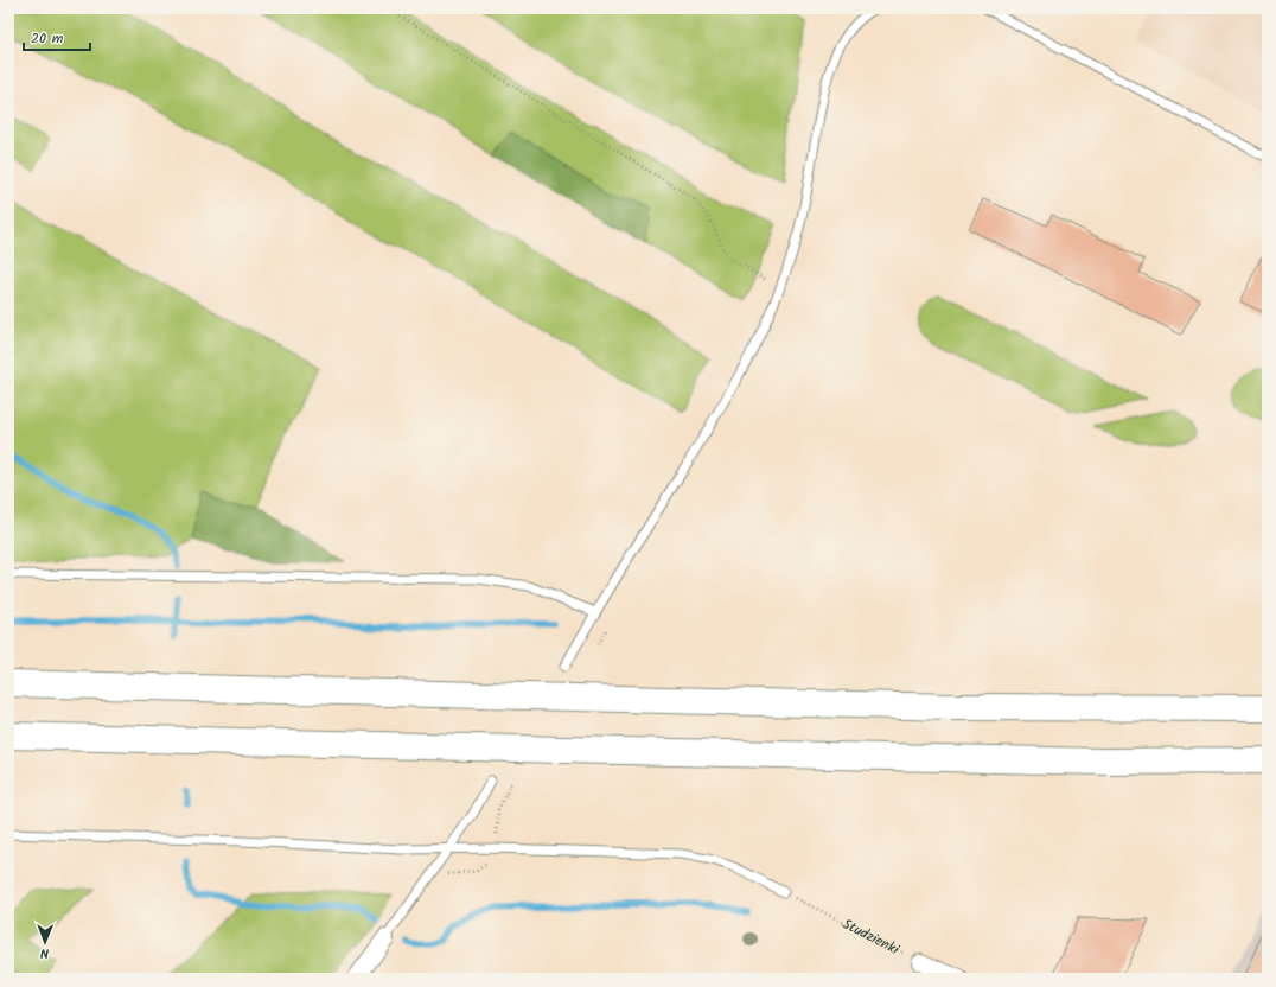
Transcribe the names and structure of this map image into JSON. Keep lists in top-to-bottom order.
{
  "streets": {
    "path": ["Studzienki"]
  },
  "scale_bar": "20 m",
  "north": "bottom"
}
